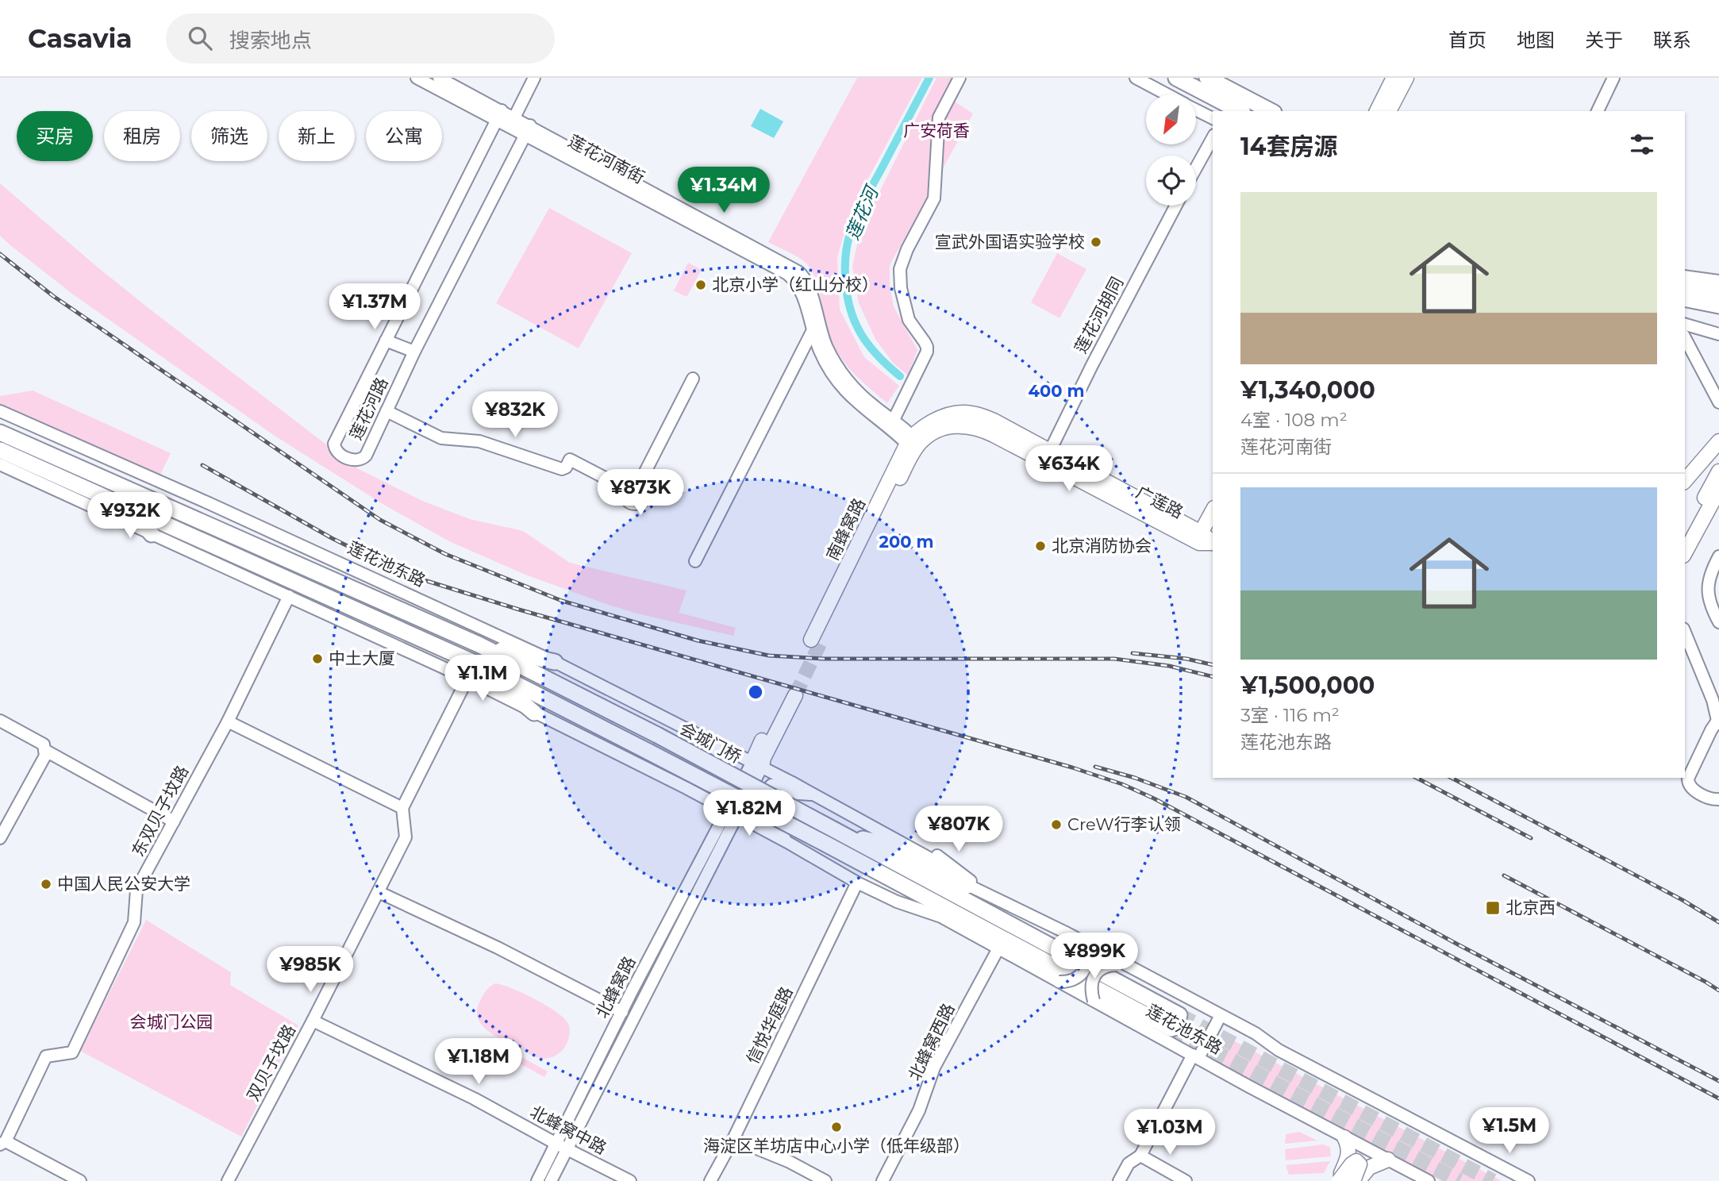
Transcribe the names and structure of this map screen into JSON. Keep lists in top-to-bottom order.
{
  "streets": {
    "highway": ["莲花池东路", "会城门桥"],
    "main road": ["广莲路", "南蜂窝路"],
    "street": [
      "莲花河南街",
      "莲花河胡同",
      "莲花河路",
      "东双贝子坟路",
      "北蜂窝路",
      "信悦华庭路",
      "北蜂窝西路",
      "双贝子坟路",
      "北蜂窝中路"
    ]
  },
  "crossings": [
    ["莲花河南街", "莲花河路"],
    ["莲花河南街", "广莲路"],
    ["莲花河南街", "南蜂窝路"],
    ["莲花河胡同", "广莲路"],
    ["广莲路", "南蜂窝路"],
    ["莲花池东路", "会城门桥"],
    ["莲花池东路", "北蜂窝路"],
    ["莲花池东路", "信悦华庭路"],
    ["莲花池东路", "北蜂窝西路"],
    ["北蜂窝路", "北蜂窝中路"],
    ["双贝子坟路", "北蜂窝中路"]
  ],
  "water": ["莲花河"],
  "parks": ["广安荷香", "会城门公园"],
  "places": {
    "other": [
      "宣武外国语实验学校",
      "北京小学（红山分校）",
      "北京消防协会",
      "中土大厦",
      "CreW行李认领",
      "中国人民公安大学",
      "海淀区羊坊店中心小学（低年级部）"
    ],
    "transit": ["北京西"]
  },
  "north": "bottom left",
  "page": {
    "header": "Casavia",
    "search": "搜索地点",
    "nav": [
      "首页",
      "地图",
      "关于",
      "联系"
    ],
    "chip": [
      "买房",
      "租房",
      "筛选",
      "新上",
      "公寓"
    ],
    "heading": "14套房源",
    "price": [
      "¥1.34M",
      "¥1.37M",
      "¥832K",
      "¥634K",
      "¥873K",
      "¥932K",
      "¥1.1M",
      "¥1.82M",
      "¥807K",
      "¥899K",
      "¥985K",
      "¥1.18M",
      "¥1.5M",
      "¥1.03M"
    ],
    "list": [
      {
        "name": "¥1,340,000",
        "note": "4室 · 108 m² · 莲花河南街"
      },
      {
        "name": "¥1,500,000",
        "note": "3室 · 116 m² · 莲花池东路"
      }
    ]
  },
  "rings": ["400 m", "200 m"]
}
